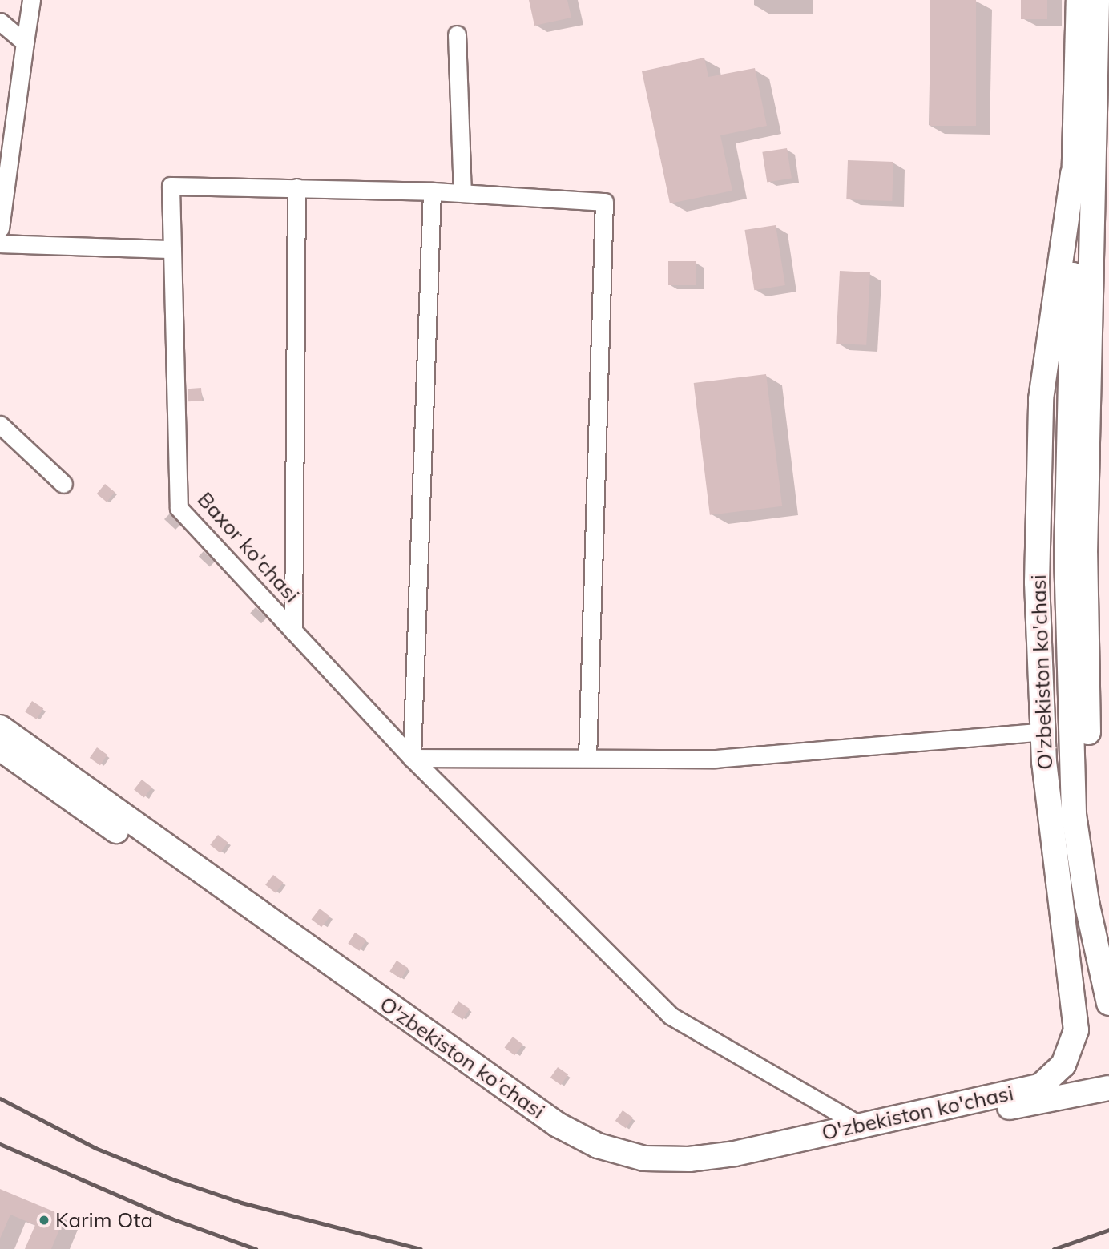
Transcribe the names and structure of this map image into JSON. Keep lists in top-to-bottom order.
{
  "streets": {
    "main road": ["O'zbekiston ko'chasi"],
    "street": ["Baxor ko'chasi"]
  },
  "crossings": [
    ["Baxor ko'chasi", "O'zbekiston ko'chasi"]
  ],
  "places": ["Karim Ota"]
}
